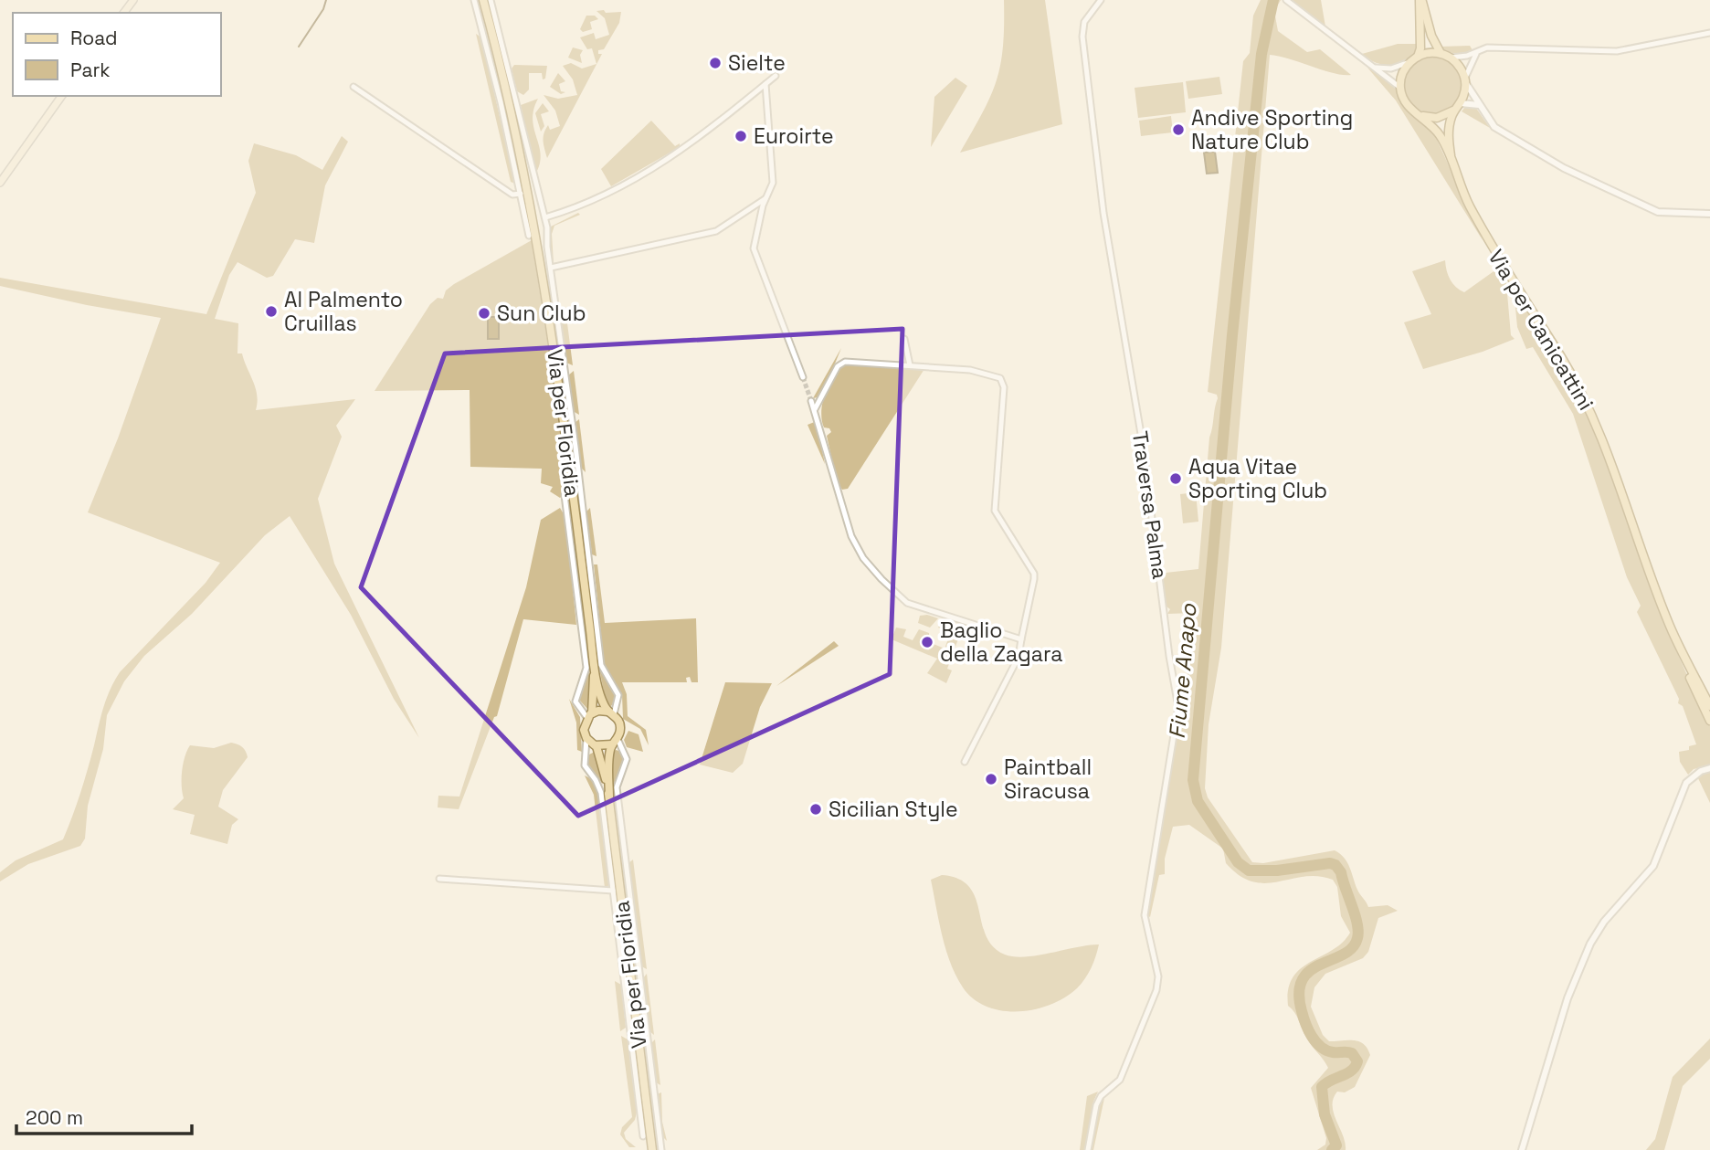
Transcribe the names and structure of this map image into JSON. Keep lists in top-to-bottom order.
{
  "streets": {
    "main road": ["Via per Canicattini", "Via per Floridia"],
    "street": ["Traversa Palma"]
  },
  "water": ["Fiume Anapo"],
  "places": [
    "Sielte",
    "Andive Sporting Nature Club",
    "Euroirte",
    "Al Palmento Cruillas",
    "Sun Club",
    "Aqua Vitae Sporting Club",
    "Baglio della Zagara",
    "Paintball Siracusa",
    "Sicilian Style"
  ],
  "legend": ["Road", "Park"],
  "scale_bar": "200 m"
}
